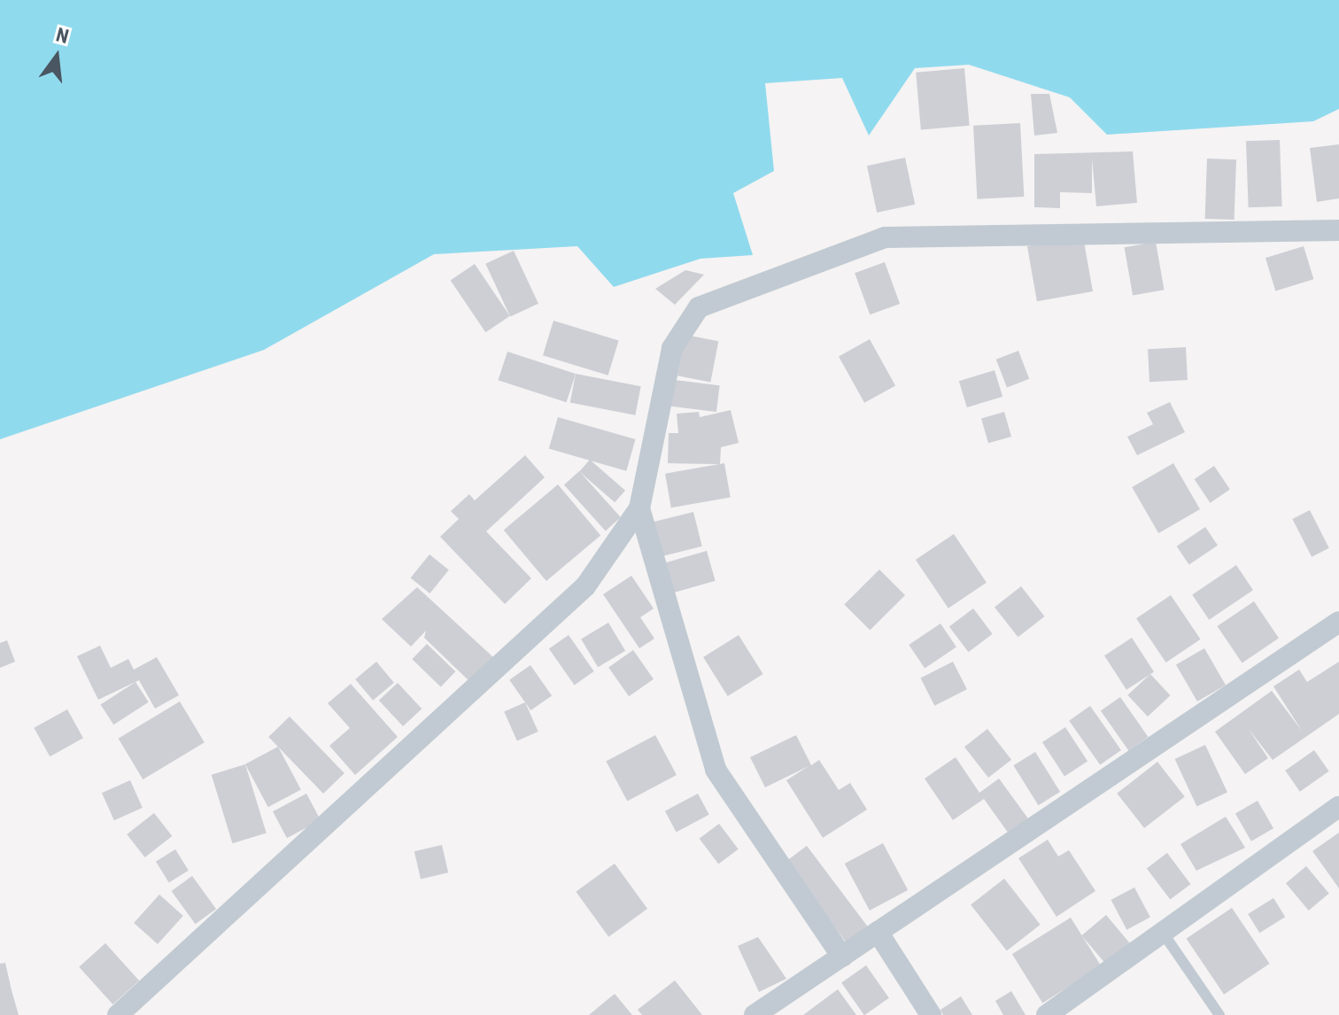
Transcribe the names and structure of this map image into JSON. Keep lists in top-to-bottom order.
{
  "north": "top"
}
